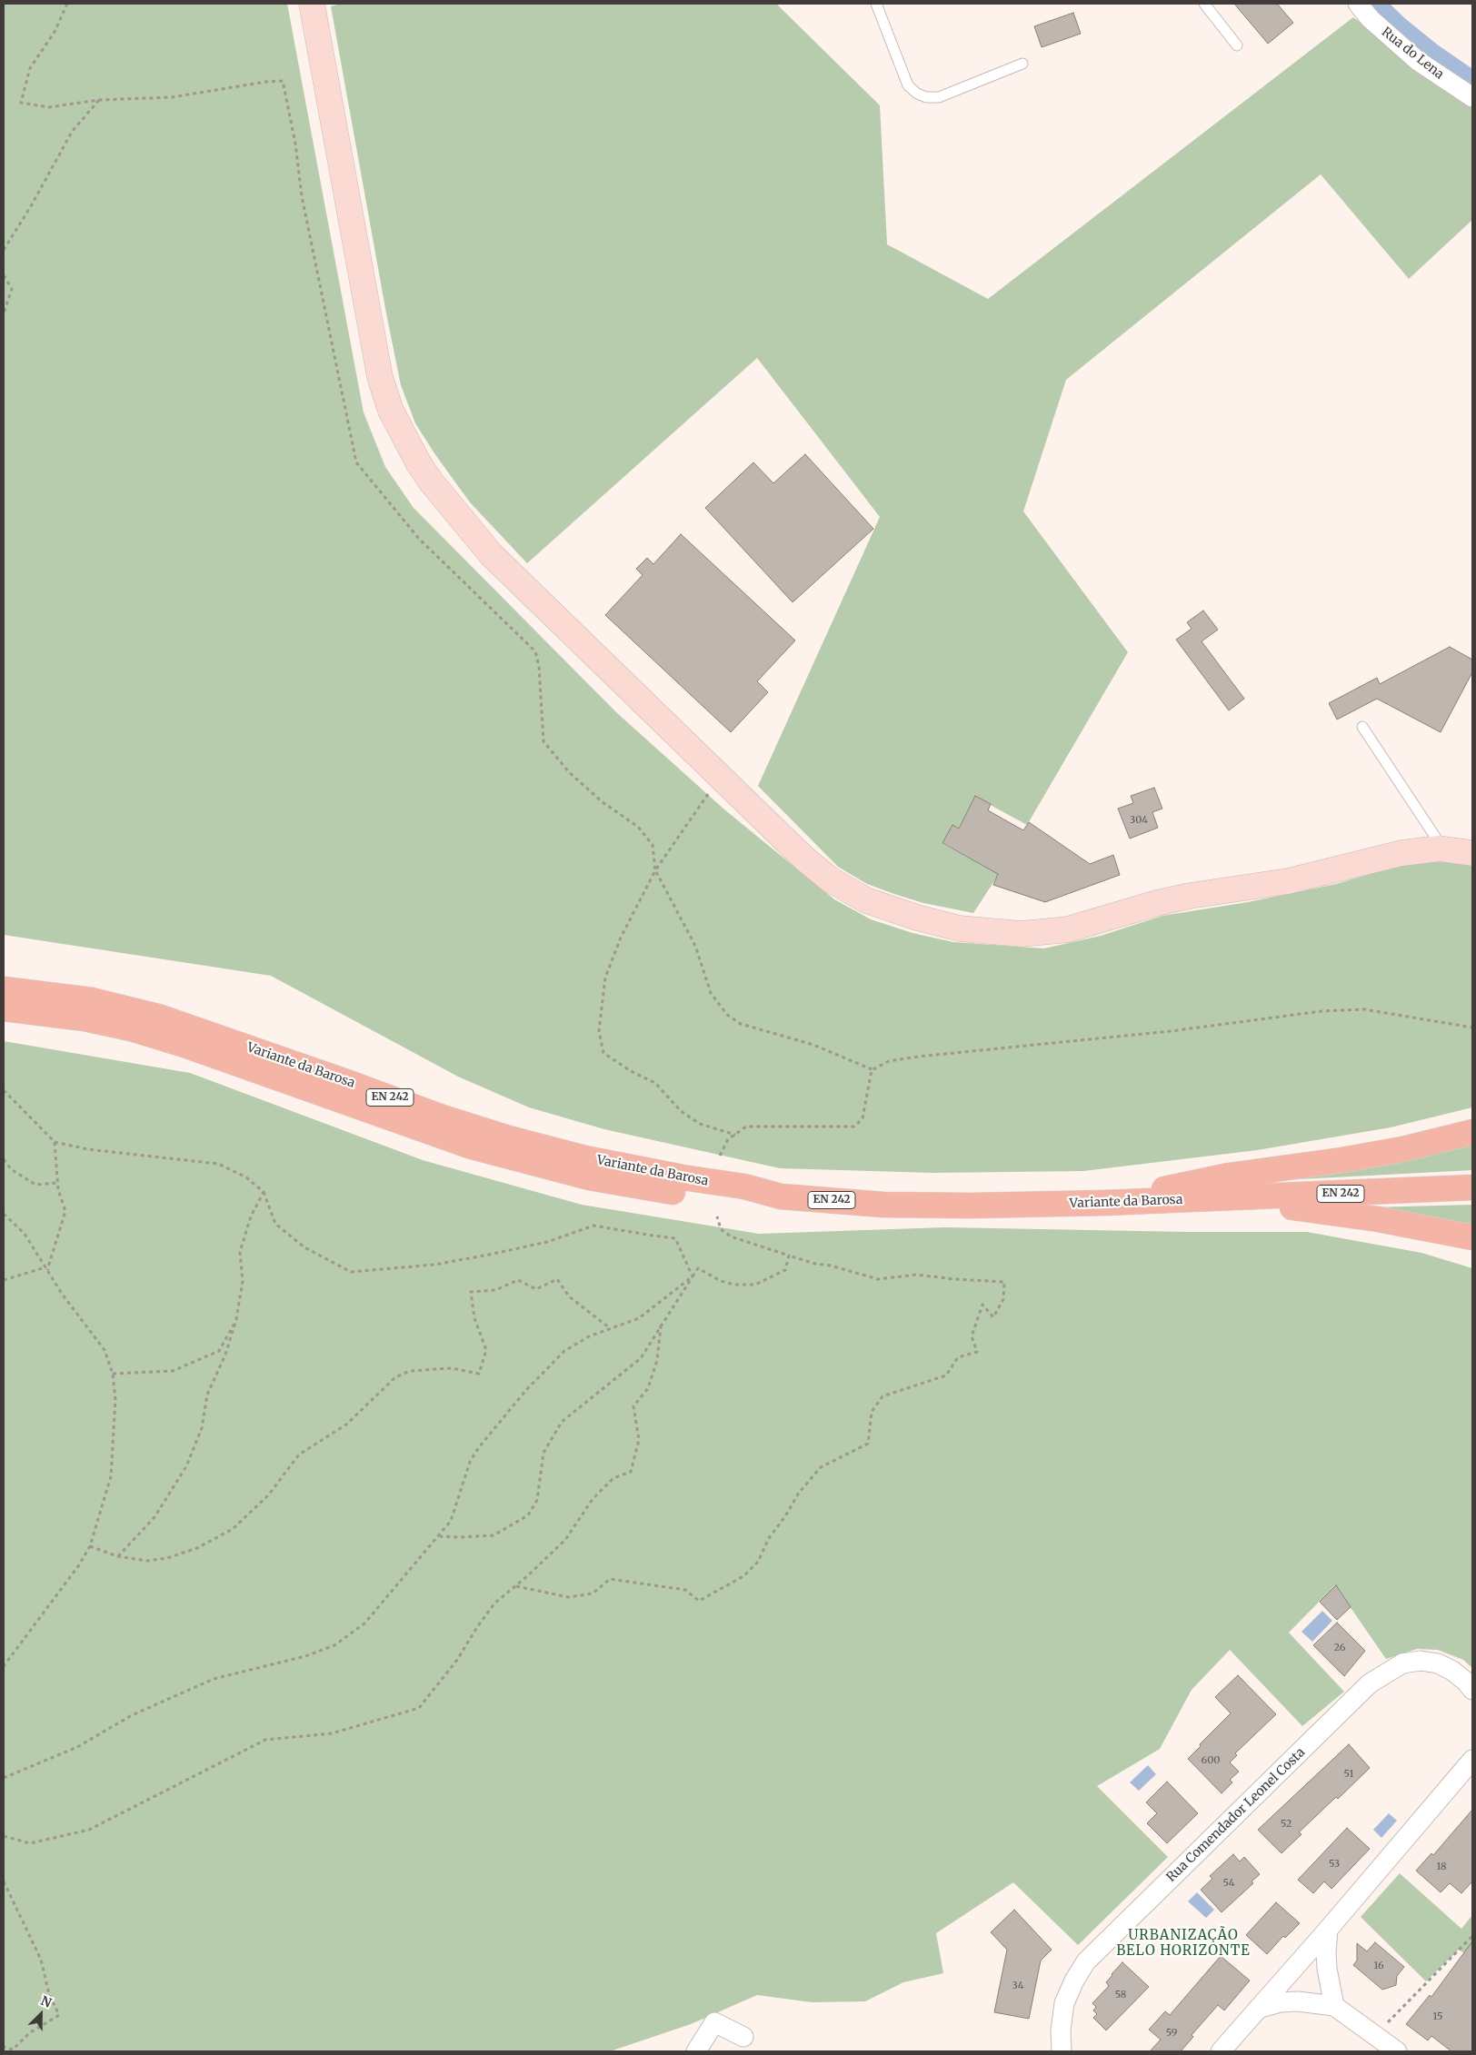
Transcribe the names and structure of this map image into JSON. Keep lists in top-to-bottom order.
{
  "streets": {
    "main road": ["Variante da Barosa", "EN 242"],
    "street": ["Rua do Lena", "Rua Comendador Leonel Costa"]
  },
  "districts": ["URBANIZAÇÃO BELO HORIZONTE"],
  "house_numbers": [
    "304",
    "26",
    "600",
    "51",
    "52",
    "53",
    "18",
    "54",
    "16",
    "34",
    "58",
    "15",
    "59"
  ],
  "north": "top right"
}
